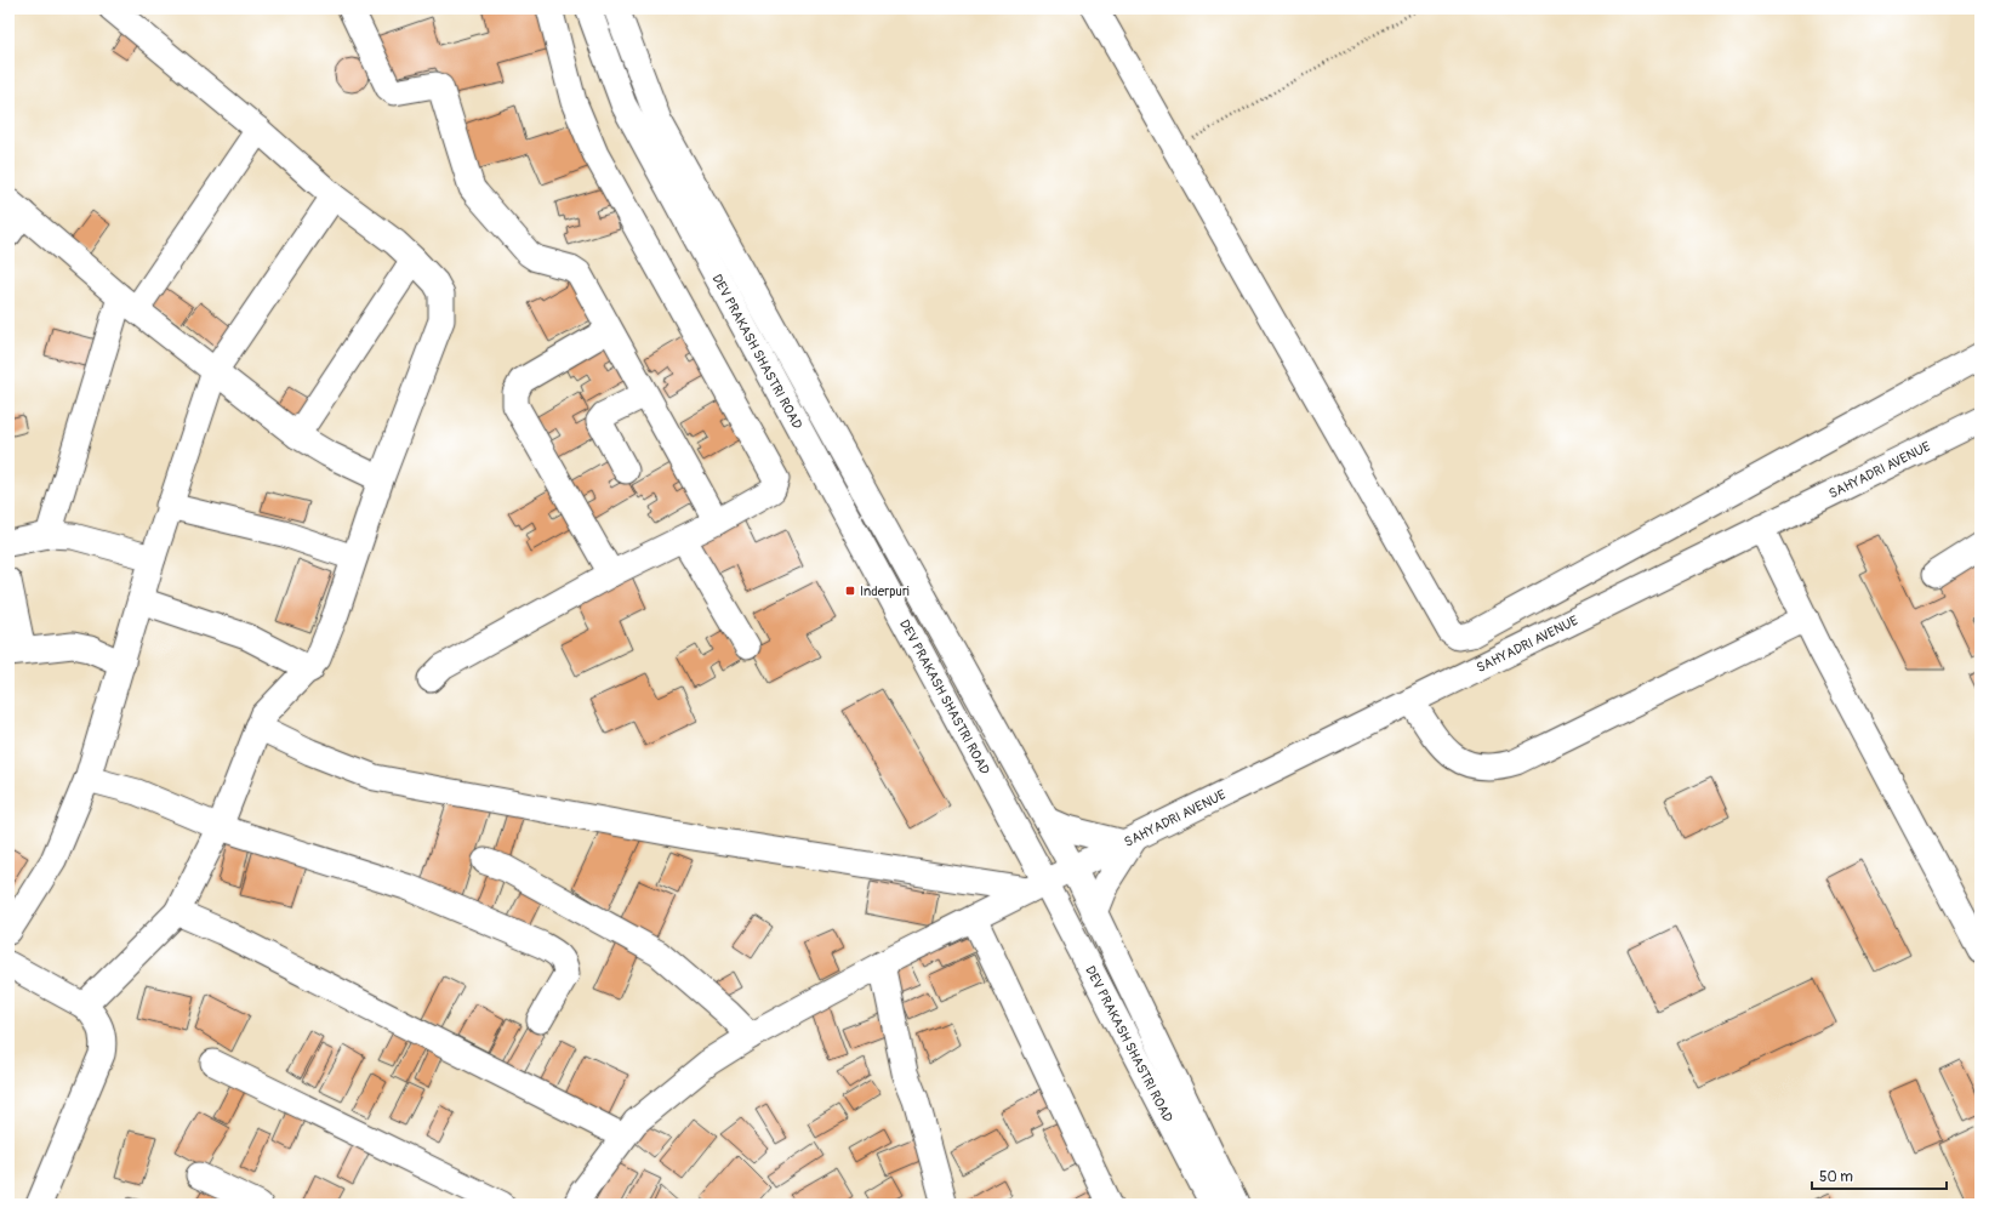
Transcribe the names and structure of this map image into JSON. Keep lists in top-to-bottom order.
{
  "streets": {
    "street": ["DEV PRAKASH SHASTRI ROAD", "SAHYADRI AVENUE"]
  },
  "crossings": [
    ["DEV PRAKASH SHASTRI ROAD", "SAHYADRI AVENUE"]
  ],
  "places": {
    "transit": ["Inderpuri"]
  },
  "scale_bar": "50 m"
}
